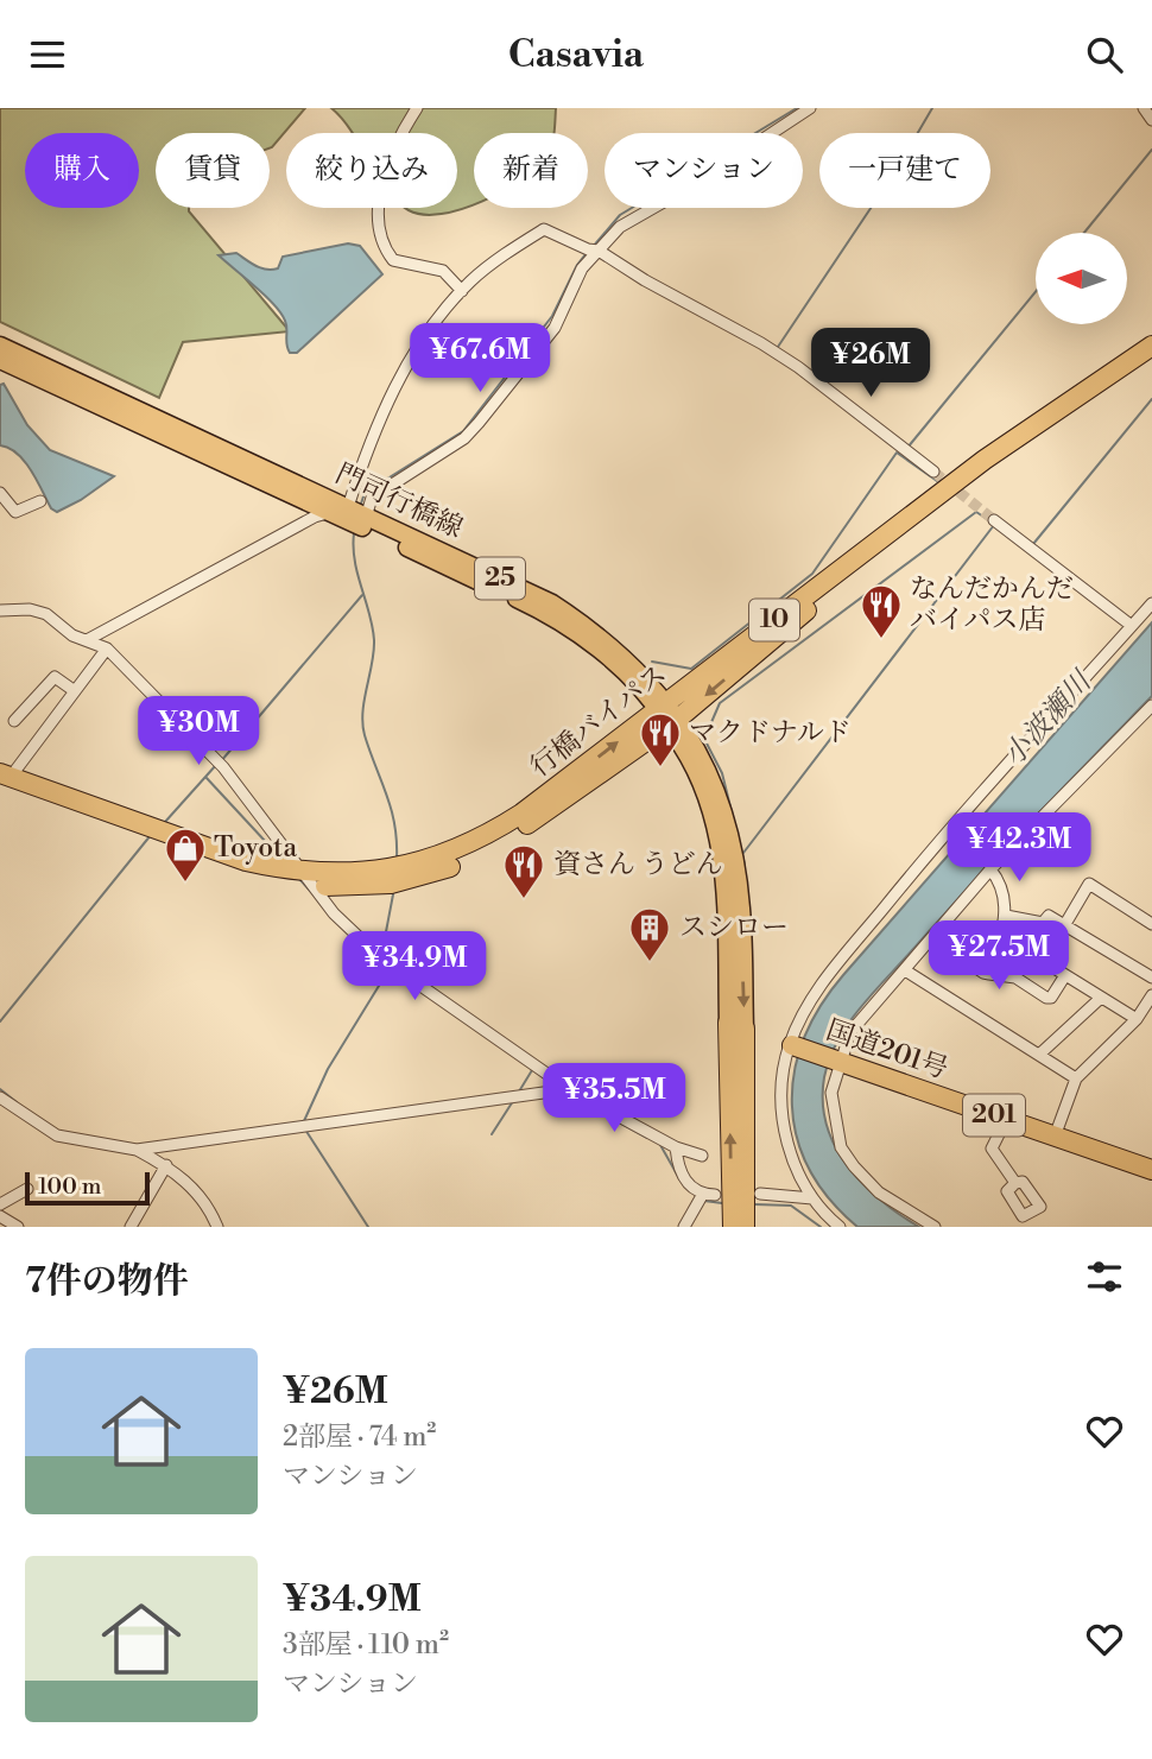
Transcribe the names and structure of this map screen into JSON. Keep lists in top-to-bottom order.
{
  "streets": {
    "highway": [
      "10",
      "行橋バイパス",
      "国道201号",
      "201"
    ],
    "main road": ["門司行橋線", "25"]
  },
  "crossings": [
    ["門司行橋線", "行橋バイパス"]
  ],
  "water": ["小波瀬川"],
  "places": {
    "restaurant": ["なんだかんだ バイパス店", "マクドナルド", "資さん うどん"],
    "shop": ["Toyota"],
    "building": ["スシロー"]
  },
  "scale_bar": "100 m",
  "north": "left",
  "page": {
    "header": "Casavia",
    "chip": [
      "購入",
      "賃貸",
      "絞り込み",
      "新着",
      "マンション",
      "一戸建て"
    ],
    "price": [
      "¥67.6M",
      "¥26M",
      "¥30M",
      "¥42.3M",
      "¥27.5M",
      "¥34.9M",
      "¥35.5M"
    ],
    "scale": "100 m",
    "heading": "7件の物件",
    "list": [
      {
        "name": "¥26M",
        "note": "2部屋 · 74 m² · マンション"
      },
      {
        "name": "¥34.9M",
        "note": "3部屋 · 110 m² · マンション"
      }
    ]
  }
}
